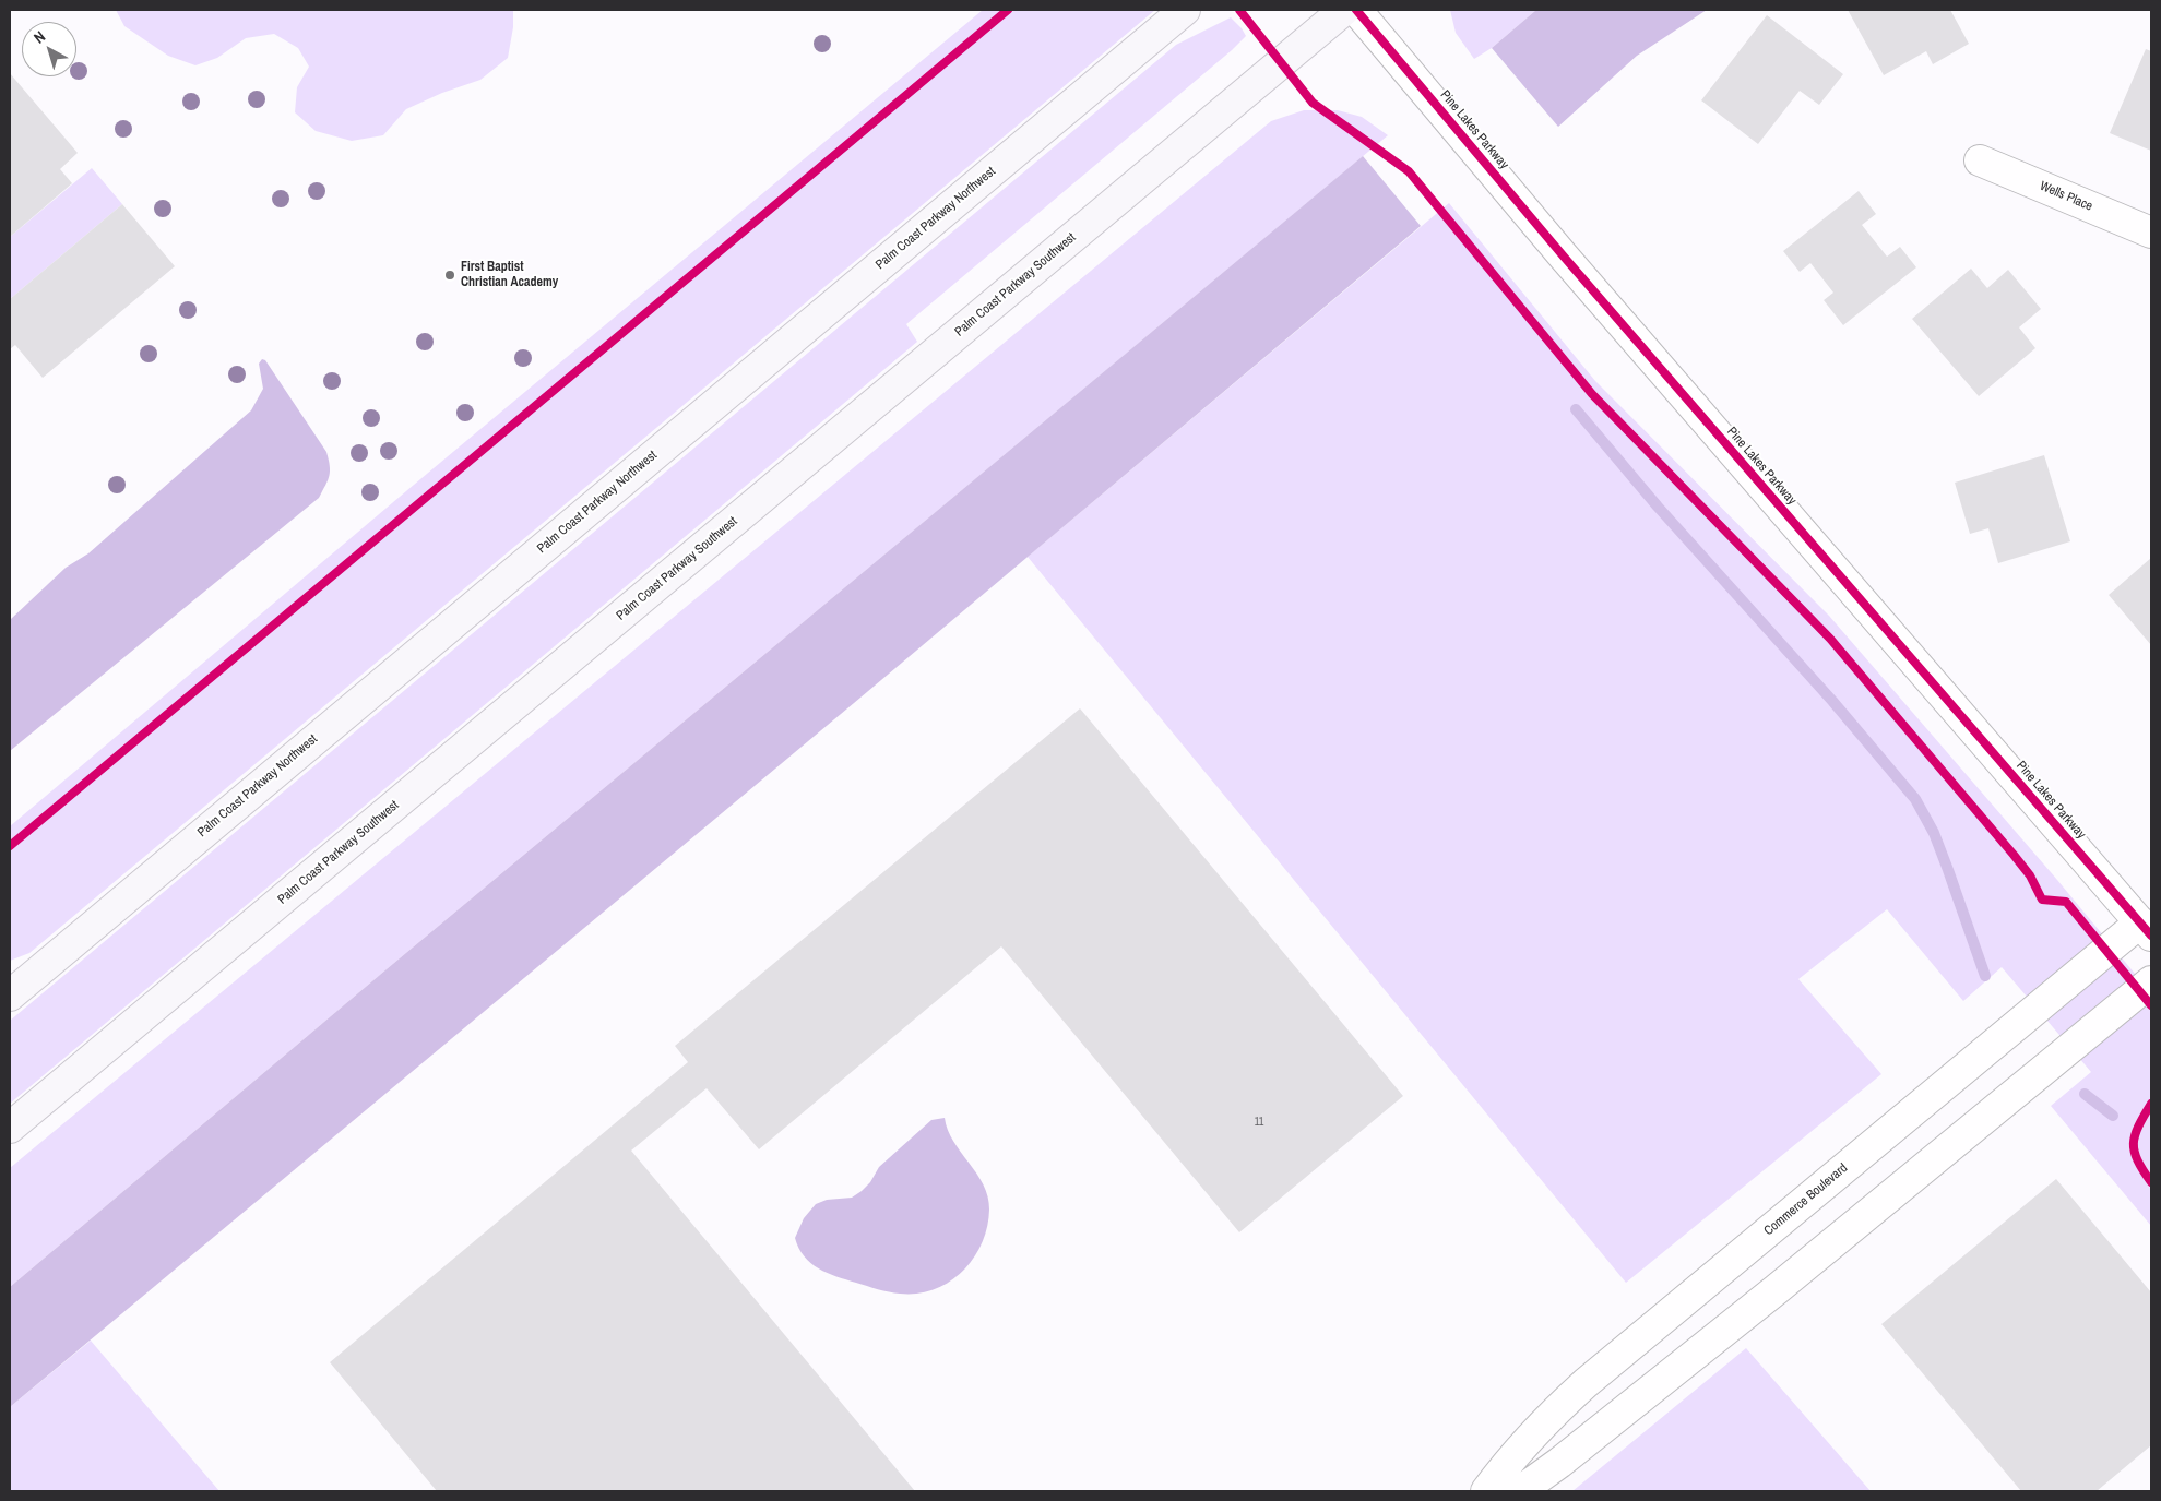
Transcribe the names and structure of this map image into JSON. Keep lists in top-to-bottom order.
{
  "streets": {
    "main road": ["Palm Coast Parkway Northwest", "Palm Coast Parkway Southwest"],
    "street": ["Pine Lakes Parkway", "Wells Place", "Commerce Boulevard"]
  },
  "crossings": [
    ["Pine Lakes Parkway", "Commerce Boulevard"]
  ],
  "places": ["First Baptist Christian Academy"],
  "house_numbers": ["11"],
  "north": "top left"
}
